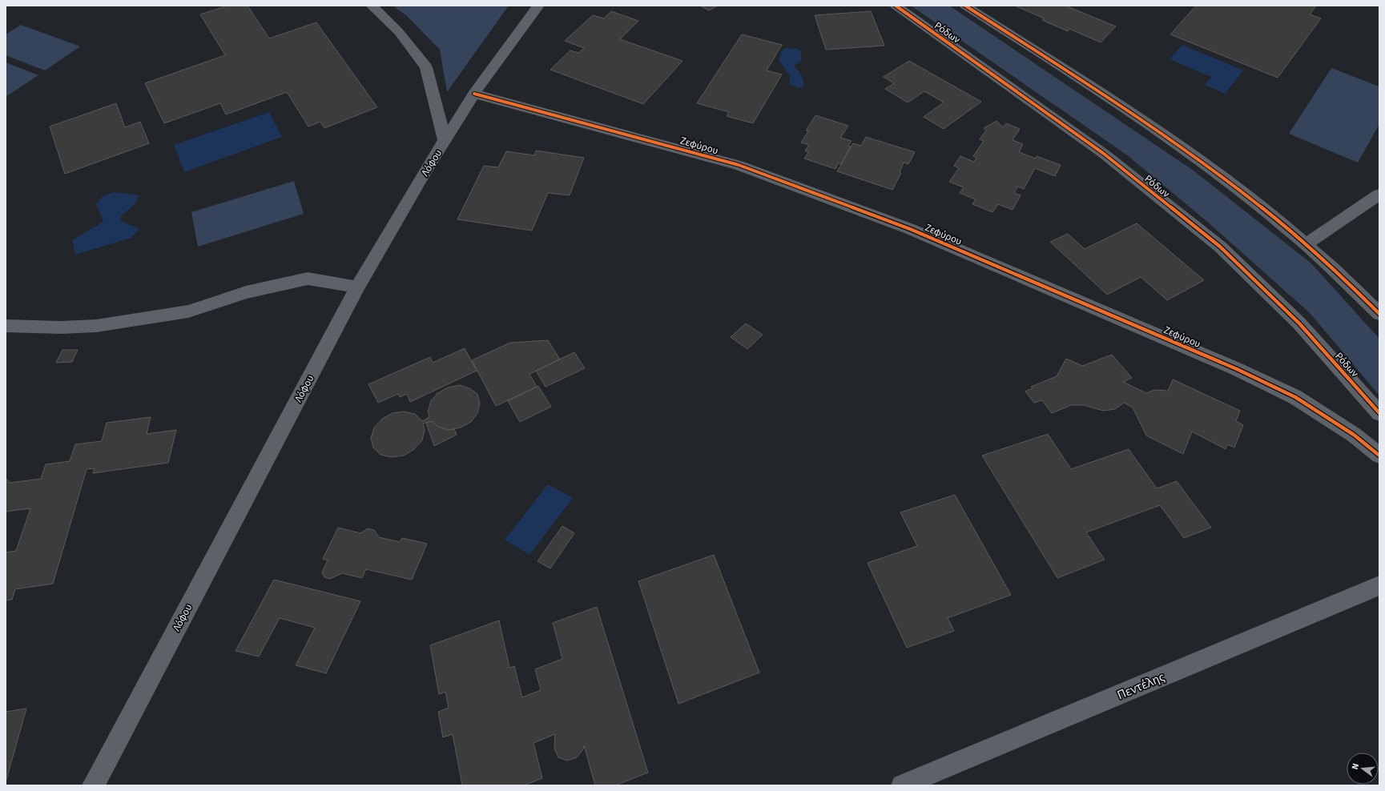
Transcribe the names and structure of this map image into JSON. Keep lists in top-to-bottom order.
{
  "streets": {
    "street": [
      "Ρόδων",
      "Ζεφύρου",
      "Λόφου",
      "Πεντέλης"
    ]
  },
  "crossings": [
    ["Ζεφύρου", "Λόφου"]
  ],
  "north": "left"
}
